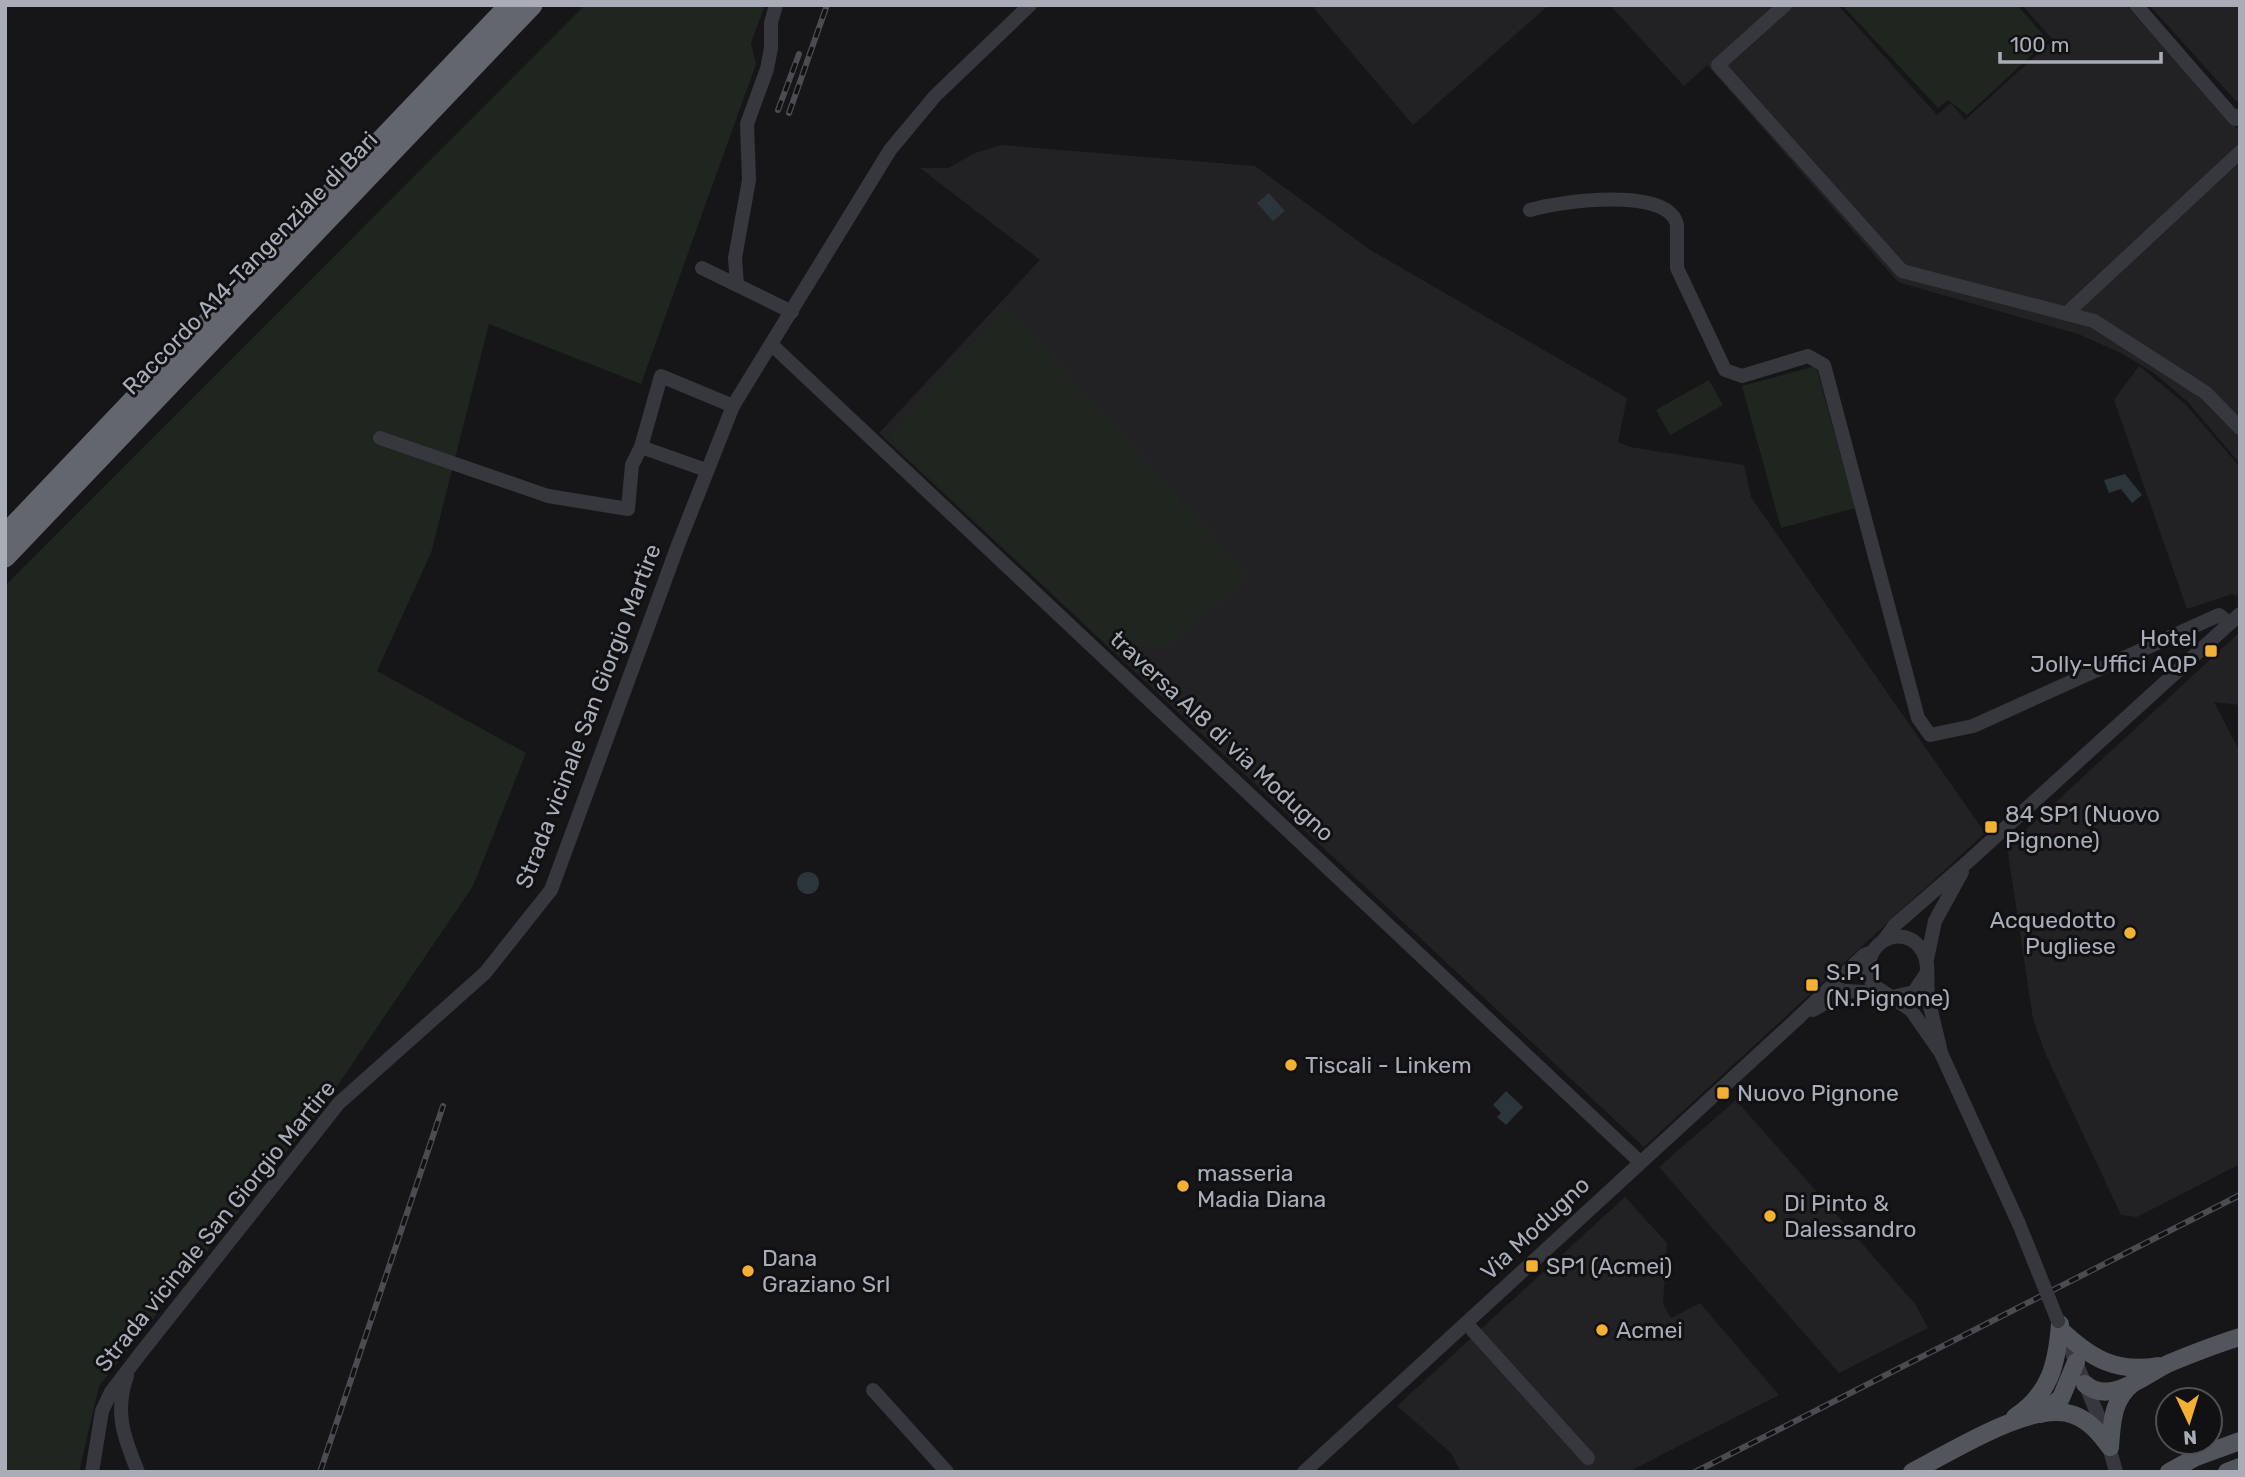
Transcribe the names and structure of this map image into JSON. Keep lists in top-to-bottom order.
{
  "streets": {
    "highway": ["Raccordo A14-Tangenziale di Bari"],
    "street": ["Strada vicinale San Giorgio Martire", "traversa AI8 di via Modugno", "Via Modugno"]
  },
  "crossings": [
    ["Strada vicinale San Giorgio Martire", "traversa AI8 di via Modugno"],
    ["traversa AI8 di via Modugno", "Via Modugno"]
  ],
  "places": {
    "transit": [
      "Hotel Jolly-Uffici AQP",
      "84 SP1 (Nuovo Pignone)",
      "S.P. 1 (N.Pignone)",
      "Nuovo Pignone",
      "SP1 (Acmei)"
    ],
    "other": [
      "Acquedotto Pugliese",
      "Tiscali - Linkem",
      "masseria Madia Diana",
      "Di Pinto & Dalessandro",
      "Dana Graziano Srl",
      "Acmei"
    ]
  },
  "scale_bar": "100 m",
  "north": "bottom"
}
